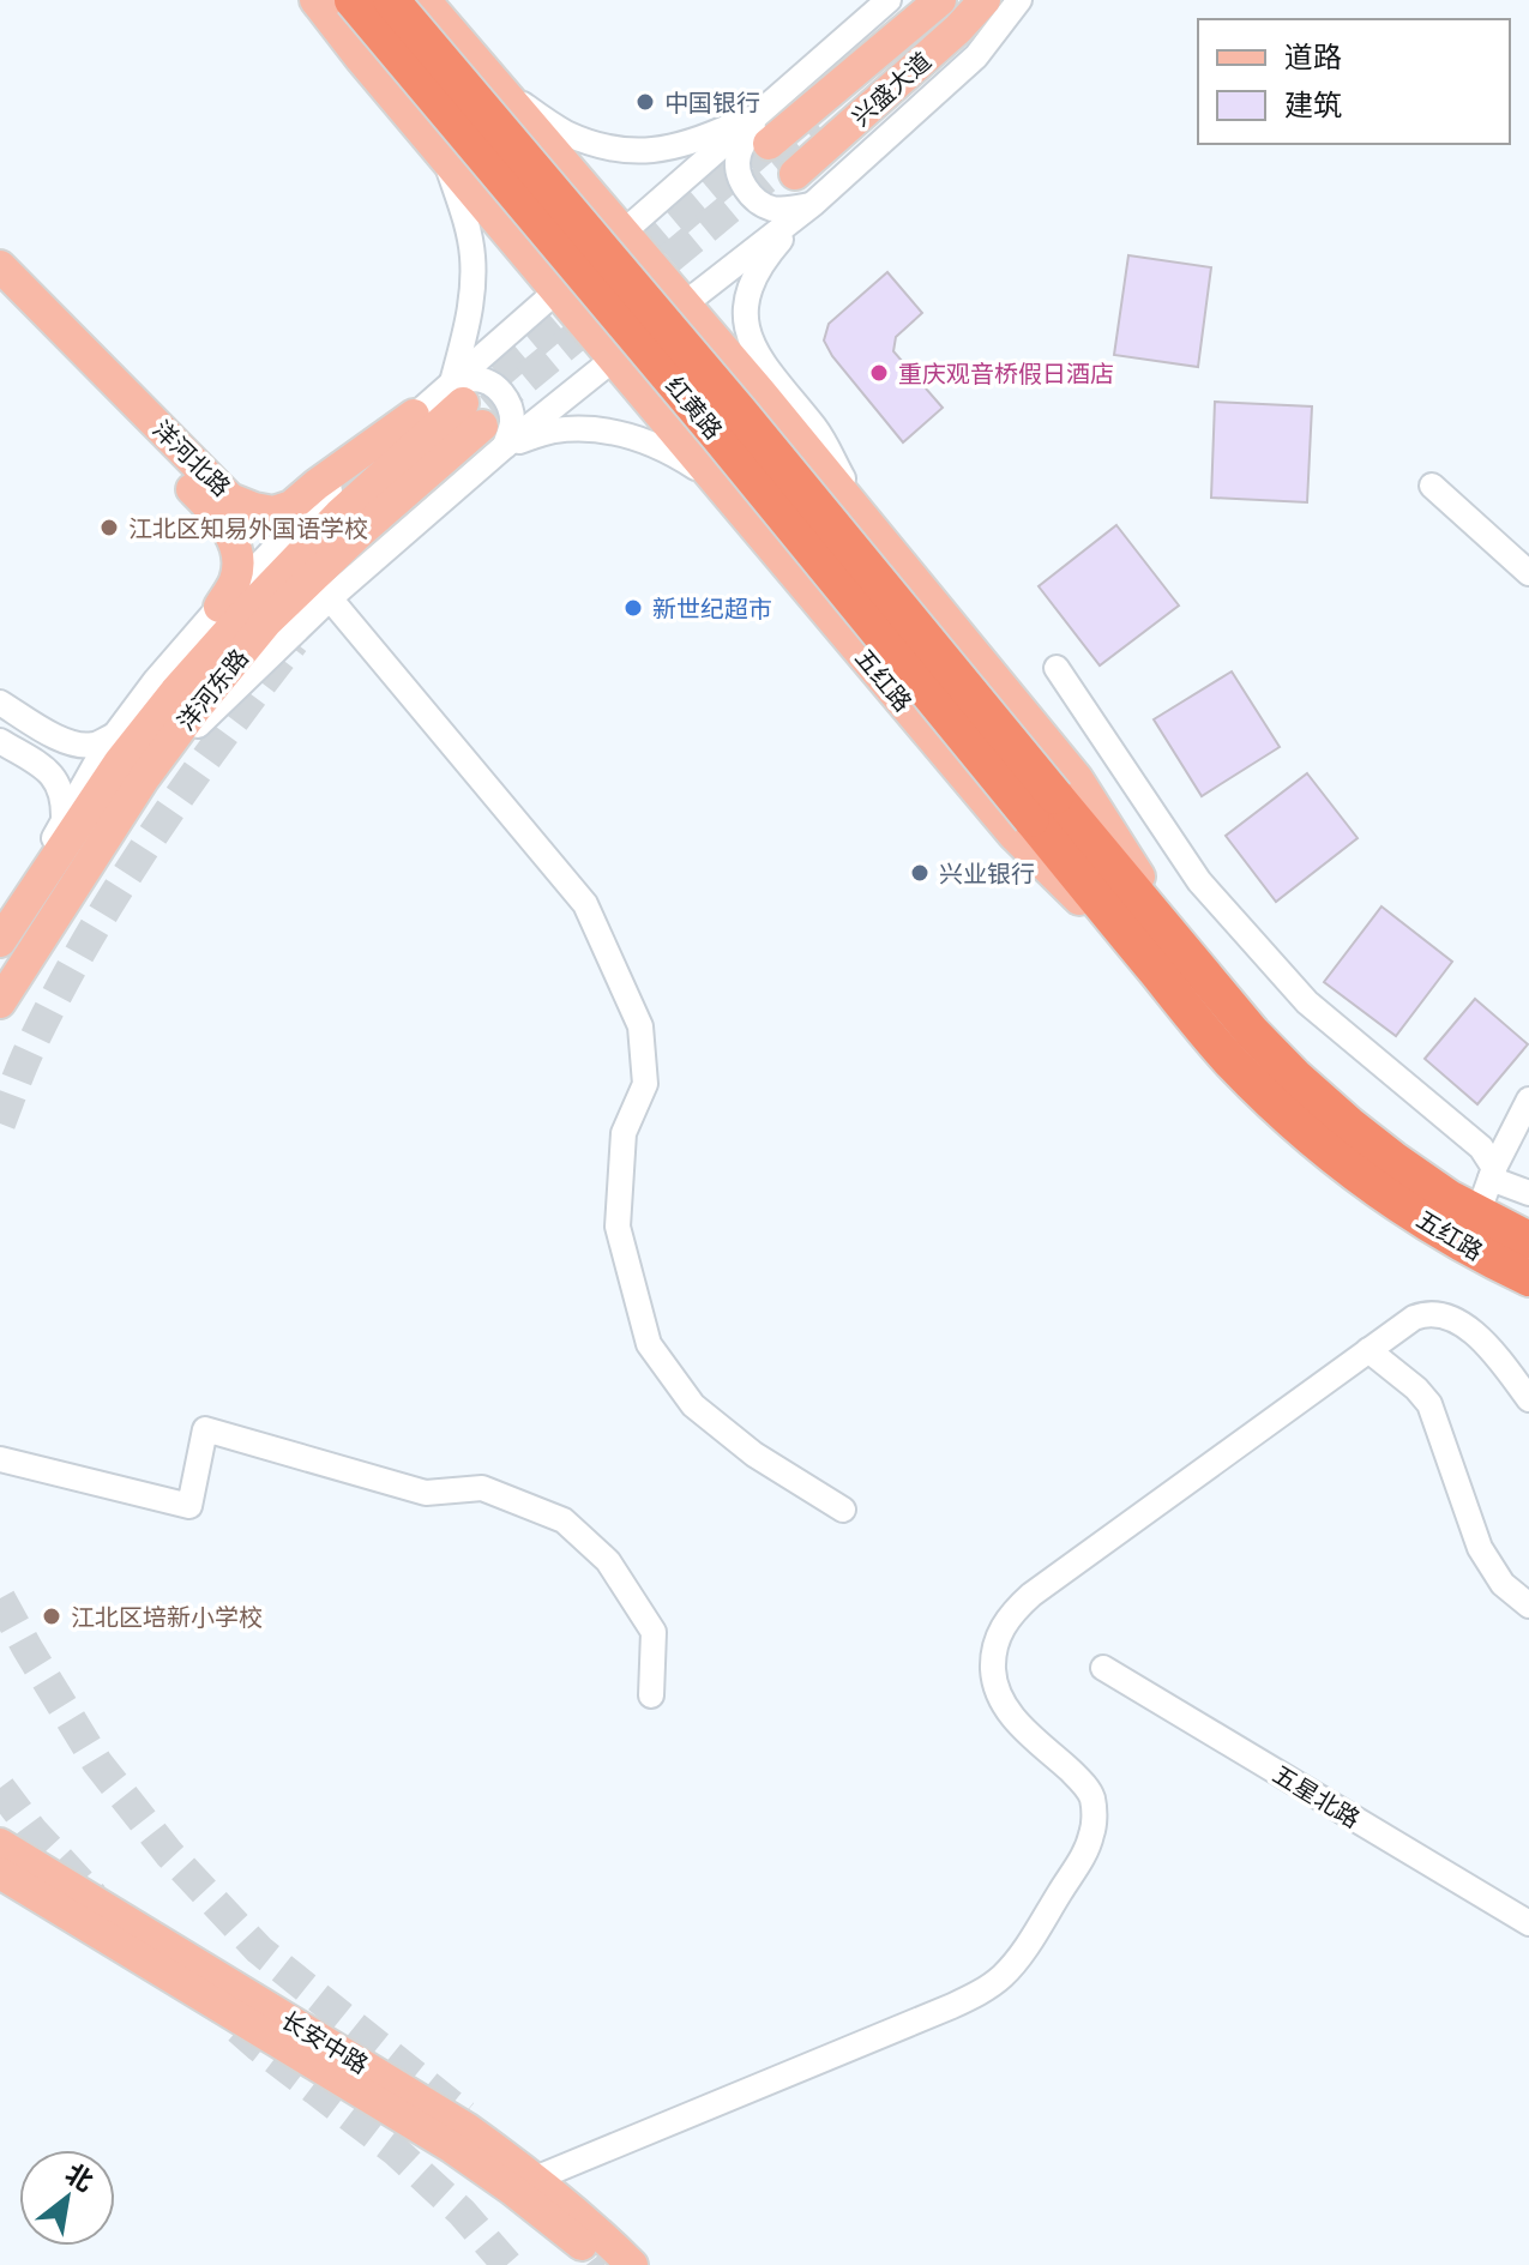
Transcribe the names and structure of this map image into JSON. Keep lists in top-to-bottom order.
{
  "streets": {
    "highway": ["红黄路", "五红路"],
    "main road": [
      "兴盛大道",
      "洋河北路",
      "洋河东路",
      "长安中路"
    ],
    "street": ["五星北路"]
  },
  "crossings": [
    ["红黄路", "五红路"]
  ],
  "places": [
    "中国银行",
    "重庆观音桥假日酒店",
    "江北区知易外国语学校",
    "新世纪超市",
    "兴业银行",
    "江北区培新小学校"
  ],
  "legend": ["道路", "建筑"],
  "north": "top right"
}
